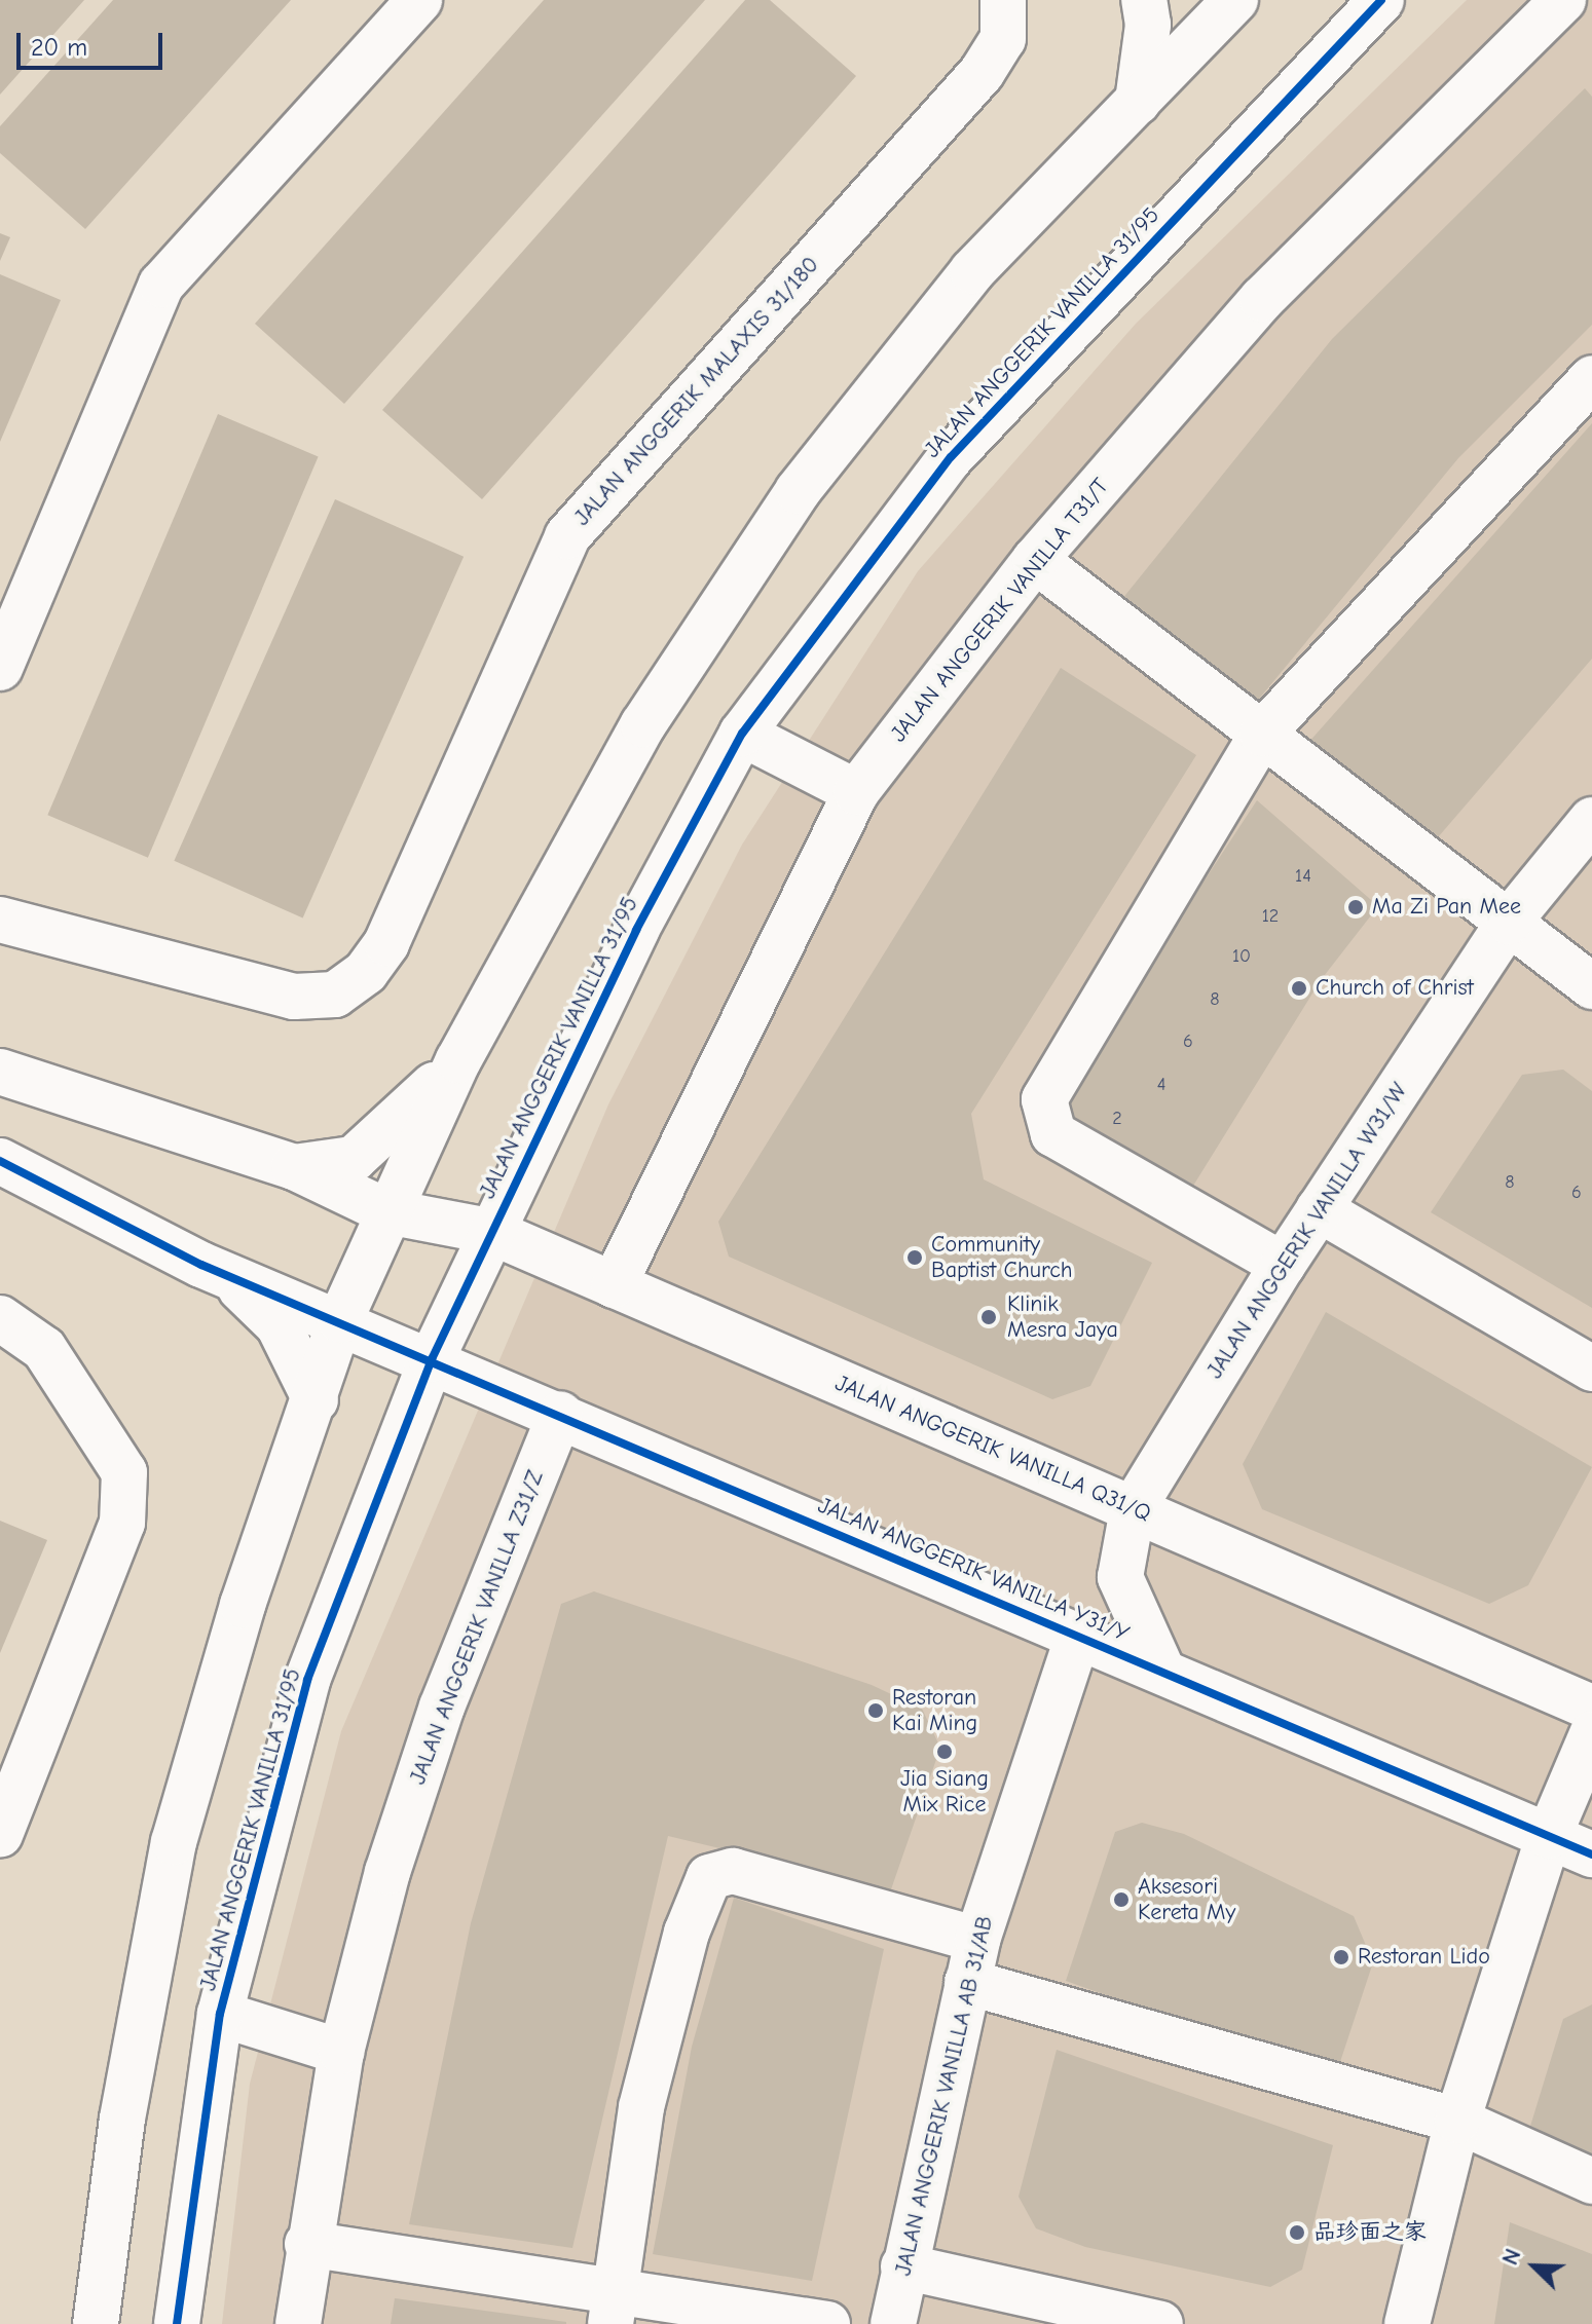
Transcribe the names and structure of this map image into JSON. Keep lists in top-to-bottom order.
{
  "streets": {
    "street": [
      "JALAN ANGGERIK VANILLA 31/95",
      "JALAN ANGGERIK MALAXIS 31/180",
      "JALAN ANGGERIK VANILLA T31/T",
      "JALAN ANGGERIK VANILLA W31/W",
      "JALAN ANGGERIK VANILLA Q31/Q",
      "JALAN ANGGERIK VANILLA Y31/Y",
      "JALAN ANGGERIK VANILLA Z31/Z",
      "JALAN ANGGERIK VANILLA AB 31/AB"
    ]
  },
  "crossings": [
    ["JALAN ANGGERIK VANILLA 31/95", "JALAN ANGGERIK VANILLA Q31/Q"],
    ["JALAN ANGGERIK VANILLA 31/95", "JALAN ANGGERIK VANILLA Y31/Y"],
    ["JALAN ANGGERIK VANILLA T31/T", "JALAN ANGGERIK VANILLA Q31/Q"],
    ["JALAN ANGGERIK VANILLA W31/W", "JALAN ANGGERIK VANILLA Q31/Q"],
    ["JALAN ANGGERIK VANILLA W31/W", "JALAN ANGGERIK VANILLA Y31/Y"],
    ["JALAN ANGGERIK VANILLA Y31/Y", "JALAN ANGGERIK VANILLA Z31/Z"],
    ["JALAN ANGGERIK VANILLA Y31/Y", "JALAN ANGGERIK VANILLA AB 31/AB"]
  ],
  "places": [
    "Ma Zi Pan Mee",
    "Church of Christ",
    "Community Baptist Church",
    "Klinik Mesra Jaya",
    "Restoran Kai Ming",
    "Jia Siang Mix Rice",
    "Aksesori Kereta My",
    "Restoran Lido",
    "品珍面之家"
  ],
  "house_numbers": [
    "14",
    "12",
    "10",
    "8",
    "6",
    "4",
    "2",
    "8",
    "6"
  ],
  "scale_bar": "20 m",
  "north": "top left"
}
